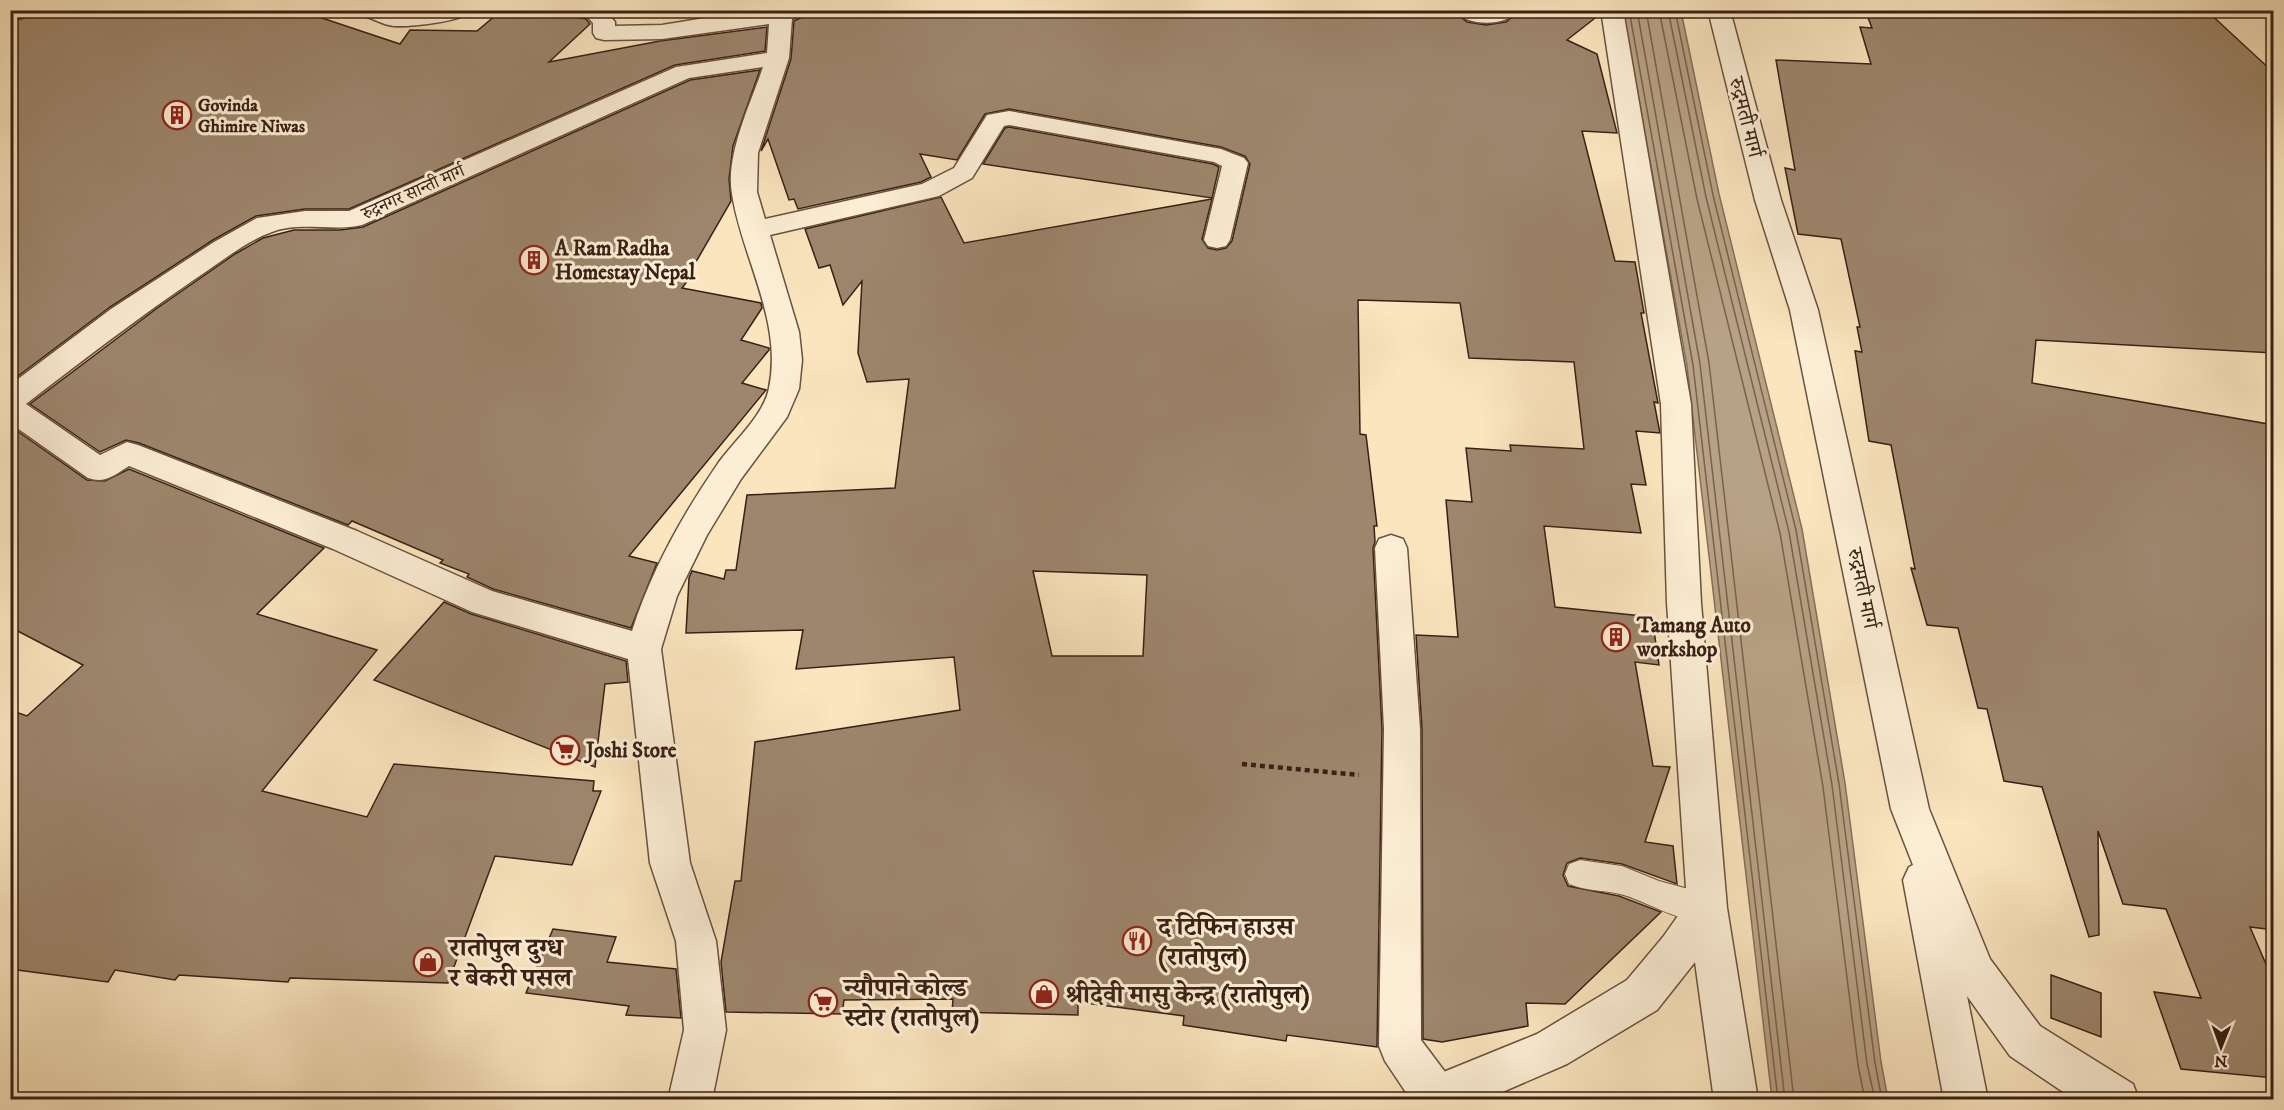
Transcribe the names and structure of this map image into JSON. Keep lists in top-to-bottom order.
{
  "streets": {
    "street": ["रुद्रमती मार्ग", "रुद्रनगर सान्ती मार्ग"]
  },
  "places": {
    "building": ["Govinda Ghimire Niwas", "A Ram Radha Homestay Nepal", "Tamang Auto workshop"],
    "supermarket": ["Joshi Store", "न्यौपाने कोल्ड स्टोर (रातोपुल)"],
    "restaurant": ["द टिफिन हाउस (रातोपुल)"],
    "shop": ["रातोपुल दुग्ध र बेकरी पसल", "श्रीदेवी मासु केन्द्र (रातोपुल)"]
  },
  "north": "bottom"
}
